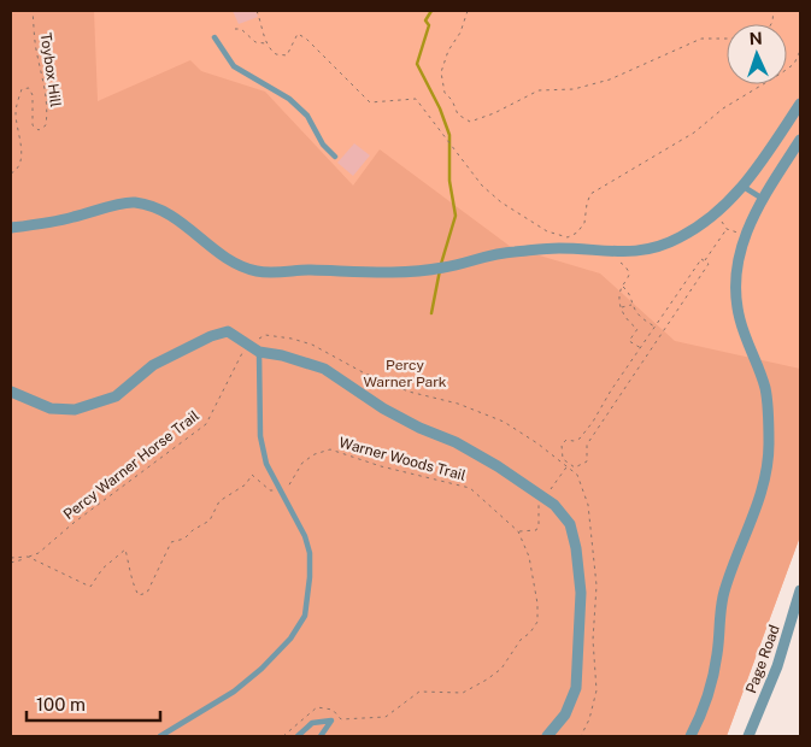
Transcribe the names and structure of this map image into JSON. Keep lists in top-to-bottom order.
{
  "streets": {
    "street": ["Page Road"],
    "path": ["Toybox Hill", "Warner Woods Trail", "Percy Warner Horse Trail"]
  },
  "parks": ["Percy Warner Park"],
  "scale_bar": "100 m",
  "north": "top"
}
